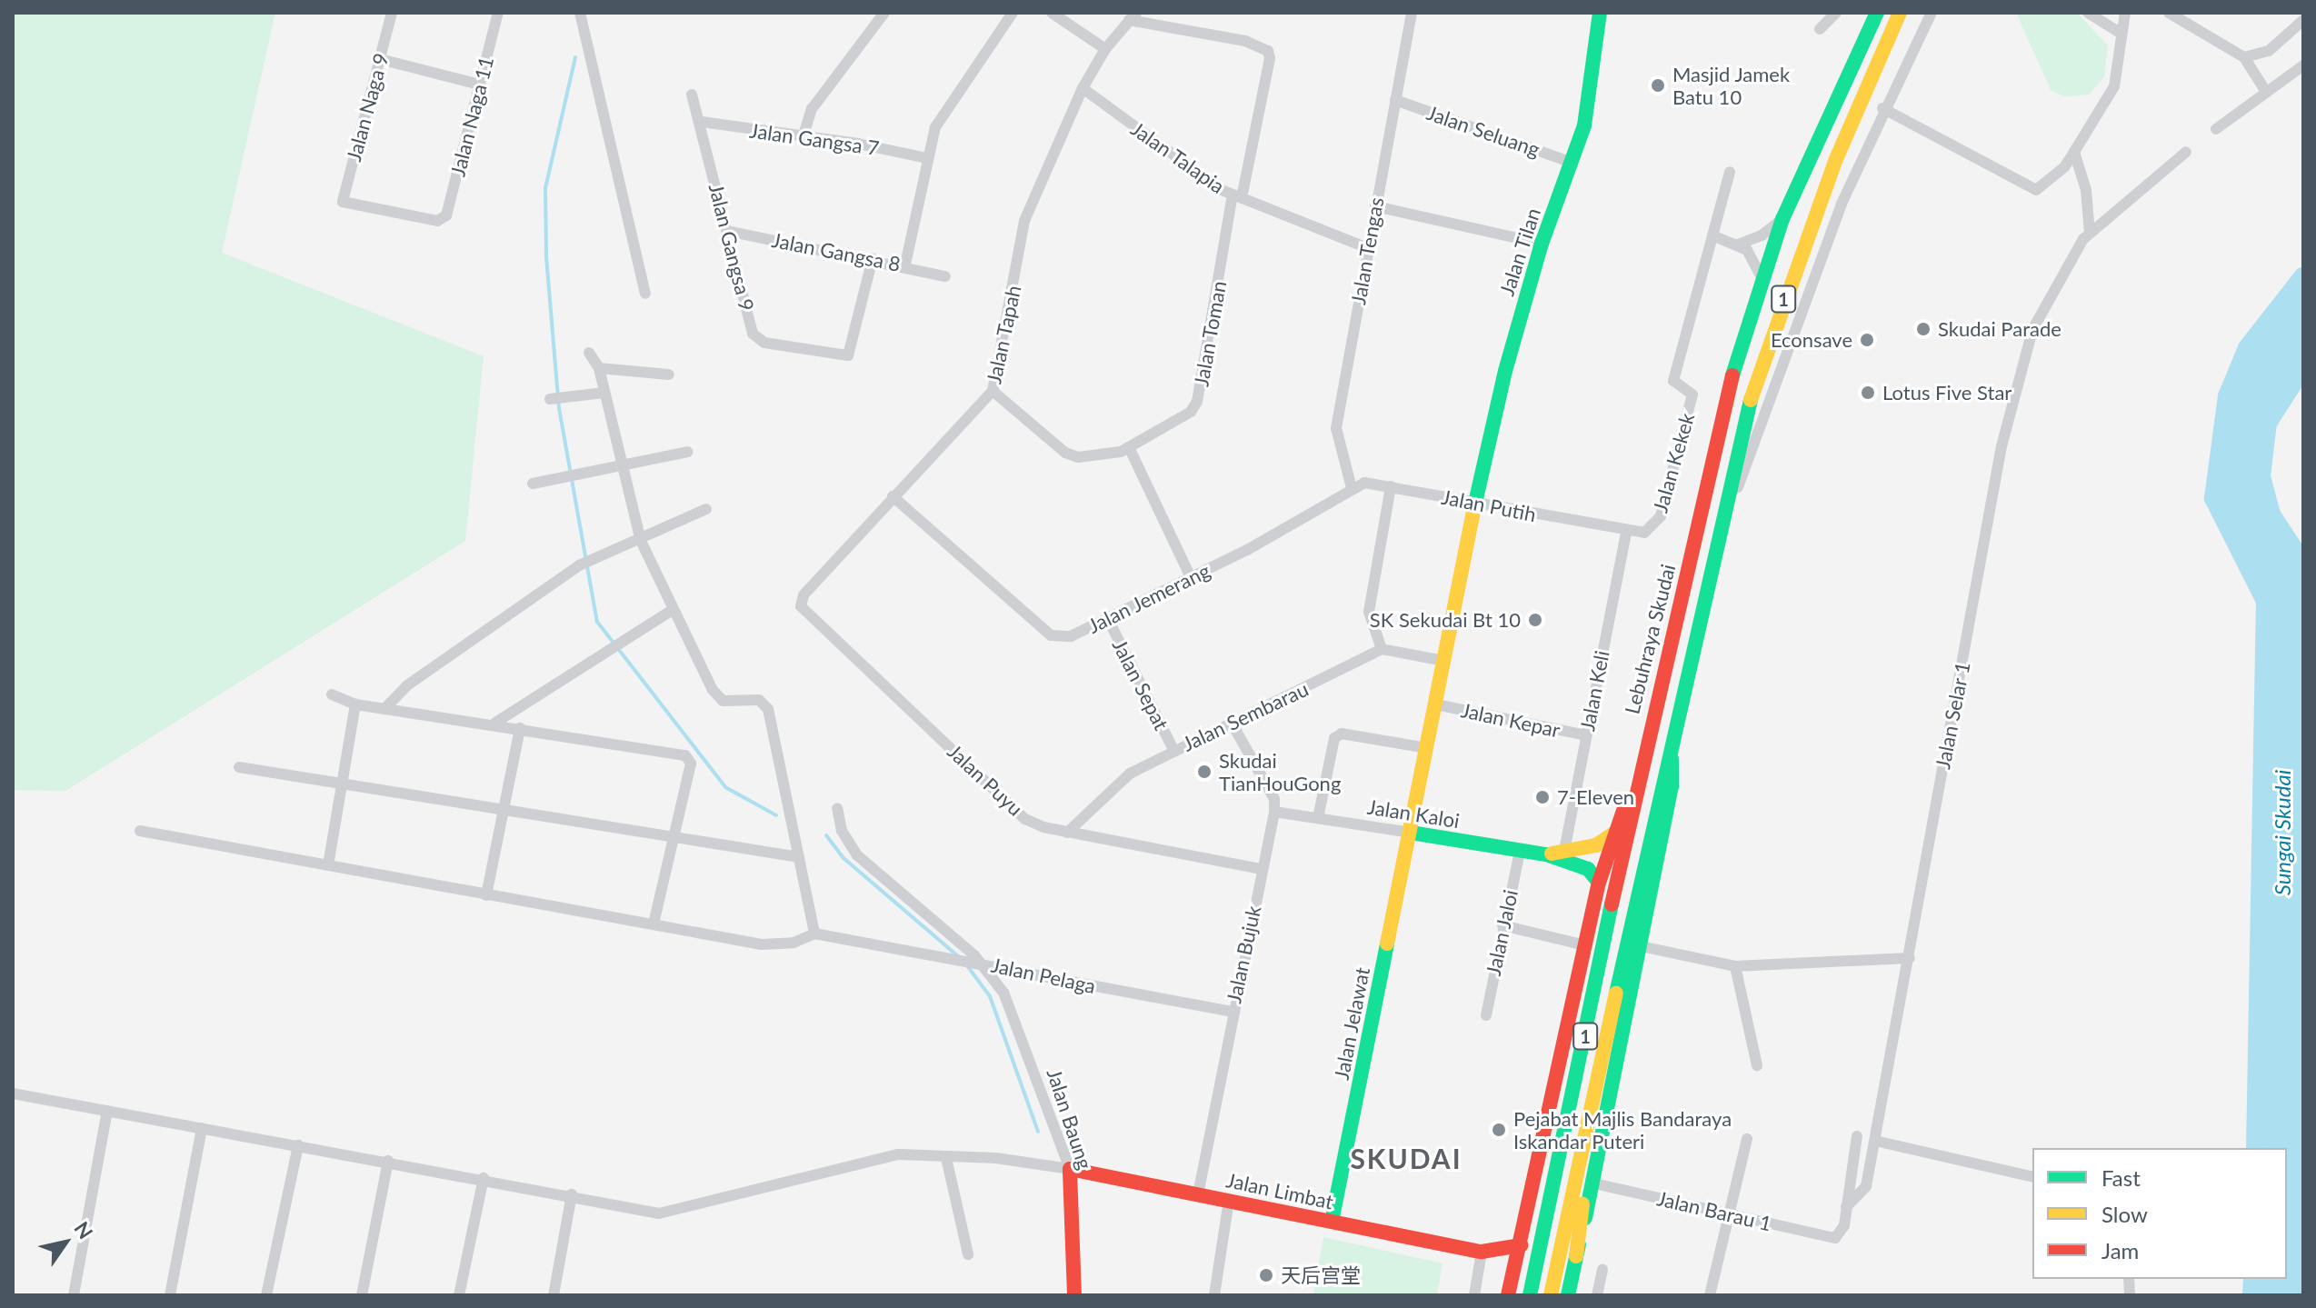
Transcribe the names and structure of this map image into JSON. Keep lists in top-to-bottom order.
{
  "streets": {
    "main road": [
      "Jalan Tilan",
      "1",
      "Lebuhraya Skudai",
      "Jalan Kaloi",
      "Jalan Jelawat",
      "Jalan Baung",
      "Jalan Limbat"
    ],
    "street": [
      "Jalan Naga 9",
      "Jalan Naga 11",
      "Jalan Seluang",
      "Jalan Gangsa 7",
      "Jalan Talapia",
      "Jalan Gangsa 9",
      "Jalan Tengas",
      "Jalan Gangsa 8",
      "Jalan Toman",
      "Jalan Tapah",
      "Jalan Kekek",
      "Jalan Putih",
      "Jalan Jemerang",
      "Jalan Sepat",
      "Jalan Keli",
      "Jalan Selar 1",
      "Jalan Sembarau",
      "Jalan Kepar",
      "Jalan Puyu",
      "Jalan Jaloi",
      "Jalan Bujuk",
      "Jalan Pelaga",
      "Jalan Barau 1"
    ]
  },
  "crossings": [
    ["Jalan Naga 9", "Jalan Naga 11"],
    ["Jalan Seluang", "Jalan Tengas"],
    ["Jalan Seluang", "Jalan Tilan"],
    ["Jalan Gangsa 7", "Jalan Gangsa 9"],
    ["Jalan Talapia", "Jalan Toman"],
    ["Jalan Talapia", "Jalan Tapah"],
    ["Jalan Gangsa 9", "Jalan Gangsa 8"],
    ["Jalan Tengas", "Jalan Putih"],
    ["Jalan Tengas", "Jalan Jemerang"],
    ["Jalan Tilan", "Jalan Putih"],
    ["Jalan Tilan", "Jalan Jelawat"],
    ["Jalan Toman", "Jalan Tapah"],
    ["Jalan Tapah", "Jalan Jemerang"],
    ["Jalan Tapah", "Jalan Puyu"],
    ["Jalan Kekek", "Jalan Putih"],
    ["Jalan Kekek", "Jalan Keli"],
    ["Jalan Putih", "Jalan Jemerang"],
    ["Jalan Putih", "Jalan Keli"],
    ["Jalan Jemerang", "Jalan Sepat"],
    ["Jalan Sepat", "Jalan Sembarau"],
    ["Jalan Keli", "Jalan Kepar"],
    ["Jalan Keli", "Jalan Kaloi"],
    ["Jalan Selar 1", "Jalan Barau 1"],
    ["Jalan Sembarau", "Jalan Puyu"],
    ["Jalan Kepar", "Jalan Jelawat"],
    ["Jalan Puyu", "Jalan Bujuk"],
    ["Jalan Kaloi", "Jalan Jaloi"],
    ["Jalan Kaloi", "Jalan Bujuk"],
    ["Jalan Kaloi", "Jalan Jelawat"],
    ["Jalan Bujuk", "Jalan Pelaga"],
    ["Jalan Bujuk", "Jalan Limbat"],
    ["Jalan Pelaga", "Jalan Baung"],
    ["Jalan Jelawat", "Jalan Limbat"],
    ["Jalan Baung", "Jalan Limbat"]
  ],
  "districts": ["SKUDAI"],
  "water": ["Sungai Skudai"],
  "places": [
    "Masjid Jamek Batu 10",
    "Skudai Parade",
    "Econsave",
    "Lotus Five Star",
    "SK Sekudai Bt 10",
    "Skudai TianHouGong",
    "7-Eleven",
    "Pejabat Majlis Bandaraya Iskandar Puteri",
    "天后宫堂"
  ],
  "legend": ["Fast", "Slow", "Jam"],
  "north": "top right"
}
